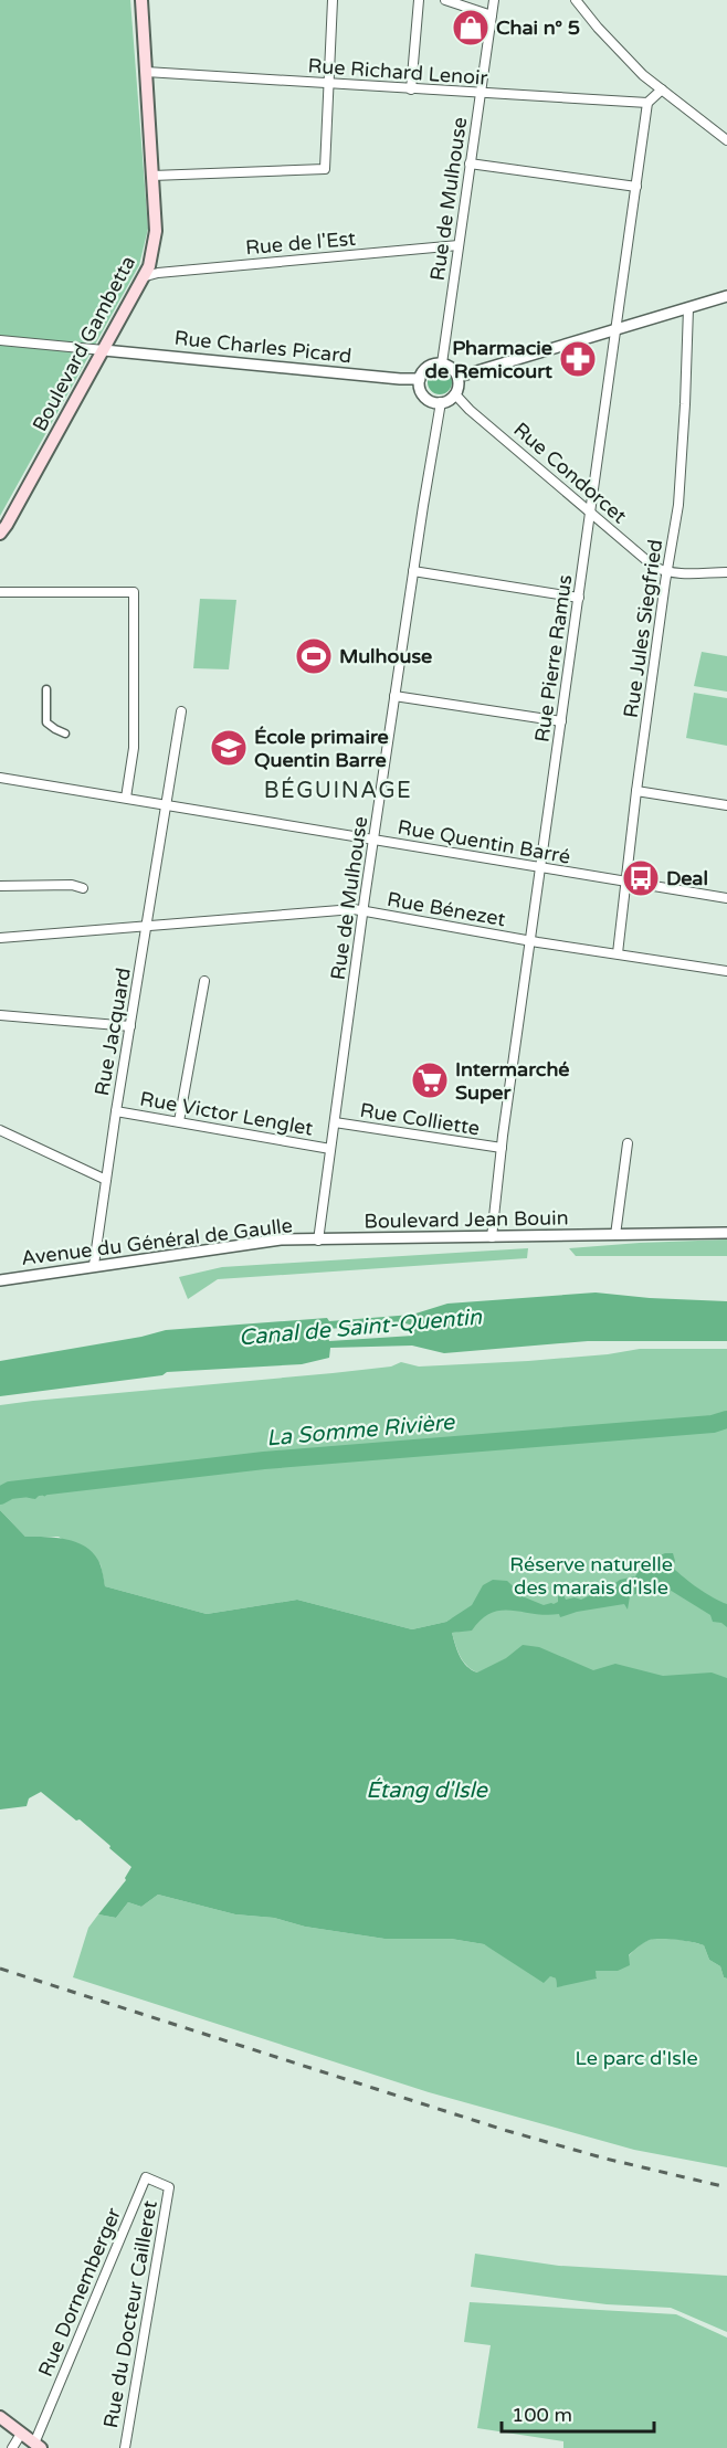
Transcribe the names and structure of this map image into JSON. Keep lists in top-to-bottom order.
{
  "streets": {
    "main road": ["Boulevard Gambetta"],
    "street": [
      "Rue Richard Lenoir",
      "Rue de Mulhouse",
      "Rue de l'Est",
      "Rue Charles Picard",
      "Rue Condorcet",
      "Rue Jules Siegfried",
      "Rue Pierre Ramus",
      "Rue Quentin Barré",
      "Rue Bénezet",
      "Rue Jacquard",
      "Rue Victor Lenglet",
      "Rue Colliette",
      "Boulevard Jean Bouin",
      "Avenue du Général de Gaulle",
      "Rue Dornemberger",
      "Rue du Docteur Cailleret"
    ]
  },
  "crossings": [
    ["Rue Richard Lenoir", "Rue de Mulhouse"],
    ["Rue Richard Lenoir", "Boulevard Gambetta"],
    ["Rue Richard Lenoir", "Rue Pierre Ramus"],
    ["Rue de Mulhouse", "Rue de l'Est"],
    ["Rue de Mulhouse", "Rue Charles Picard"],
    ["Rue de Mulhouse", "Rue Condorcet"],
    ["Rue de Mulhouse", "Rue Quentin Barré"],
    ["Rue de Mulhouse", "Rue Bénezet"],
    ["Rue de Mulhouse", "Rue Victor Lenglet"],
    ["Rue de Mulhouse", "Rue Colliette"],
    ["Rue de Mulhouse", "Boulevard Jean Bouin"],
    ["Rue de Mulhouse", "Avenue du Général de Gaulle"],
    ["Rue de l'Est", "Boulevard Gambetta"],
    ["Boulevard Gambetta", "Rue Charles Picard"],
    ["Rue Charles Picard", "Rue Condorcet"],
    ["Rue Condorcet", "Rue Jules Siegfried"],
    ["Rue Condorcet", "Rue Pierre Ramus"],
    ["Rue Jules Siegfried", "Rue Quentin Barré"],
    ["Rue Jules Siegfried", "Rue Bénezet"],
    ["Rue Pierre Ramus", "Rue Quentin Barré"],
    ["Rue Pierre Ramus", "Rue Bénezet"],
    ["Rue Pierre Ramus", "Rue Colliette"],
    ["Rue Pierre Ramus", "Boulevard Jean Bouin"],
    ["Rue Quentin Barré", "Rue Jacquard"],
    ["Rue Bénezet", "Rue Jacquard"],
    ["Rue Jacquard", "Rue Victor Lenglet"],
    ["Rue Jacquard", "Avenue du Général de Gaulle"],
    ["Boulevard Jean Bouin", "Avenue du Général de Gaulle"],
    ["Rue Dornemberger", "Rue du Docteur Cailleret"]
  ],
  "districts": ["BÉGUINAGE"],
  "water": ["Canal de Saint-Quentin", "La Somme Rivière", "Étang d'Isle"],
  "parks": ["Réserve naturelle des marais d'Isle", "Le parc d'Isle"],
  "places": {
    "shop": ["Chai n° 5"],
    "pharmacy": ["Pharmacie de Remicourt"],
    "sports": ["Mulhouse"],
    "school or university": ["École primaire Quentin Barre"],
    "bus stop": ["Deal"],
    "supermarket": ["Intermarché Super"]
  },
  "scale_bar": "100 m"
}
